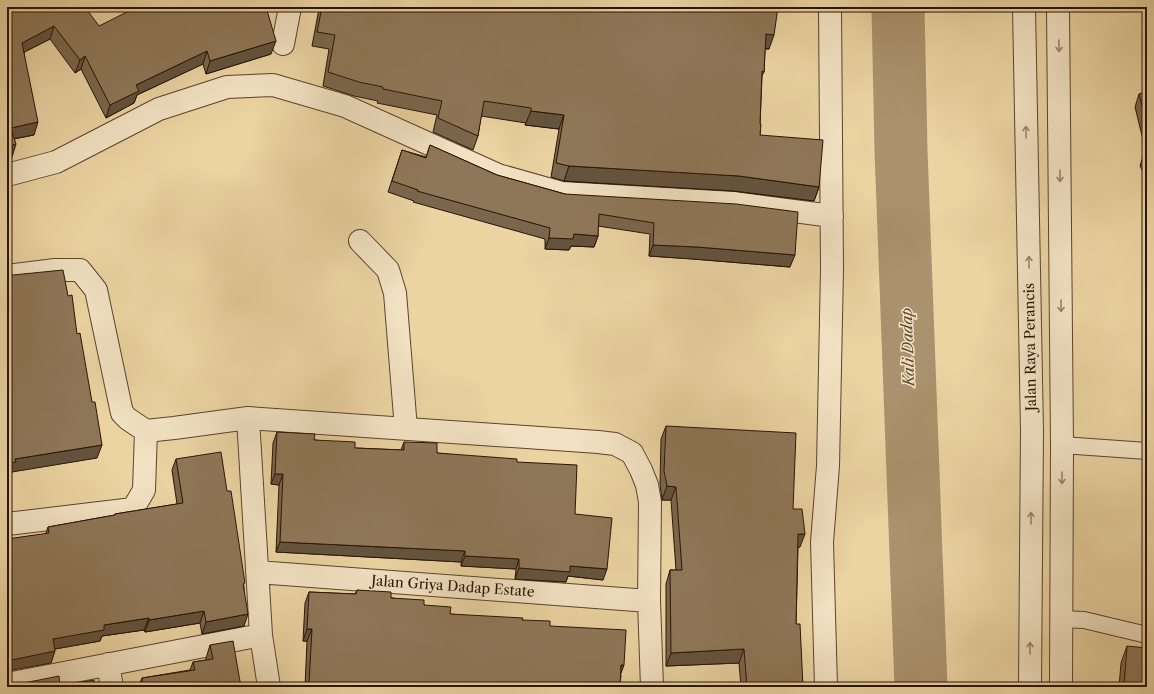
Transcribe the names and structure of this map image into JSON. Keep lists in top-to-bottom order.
{
  "streets": {
    "street": ["Jalan Raya Perancis", "Jalan Griya Dadap Estate"]
  },
  "water": ["Kali Dadap"]
}
